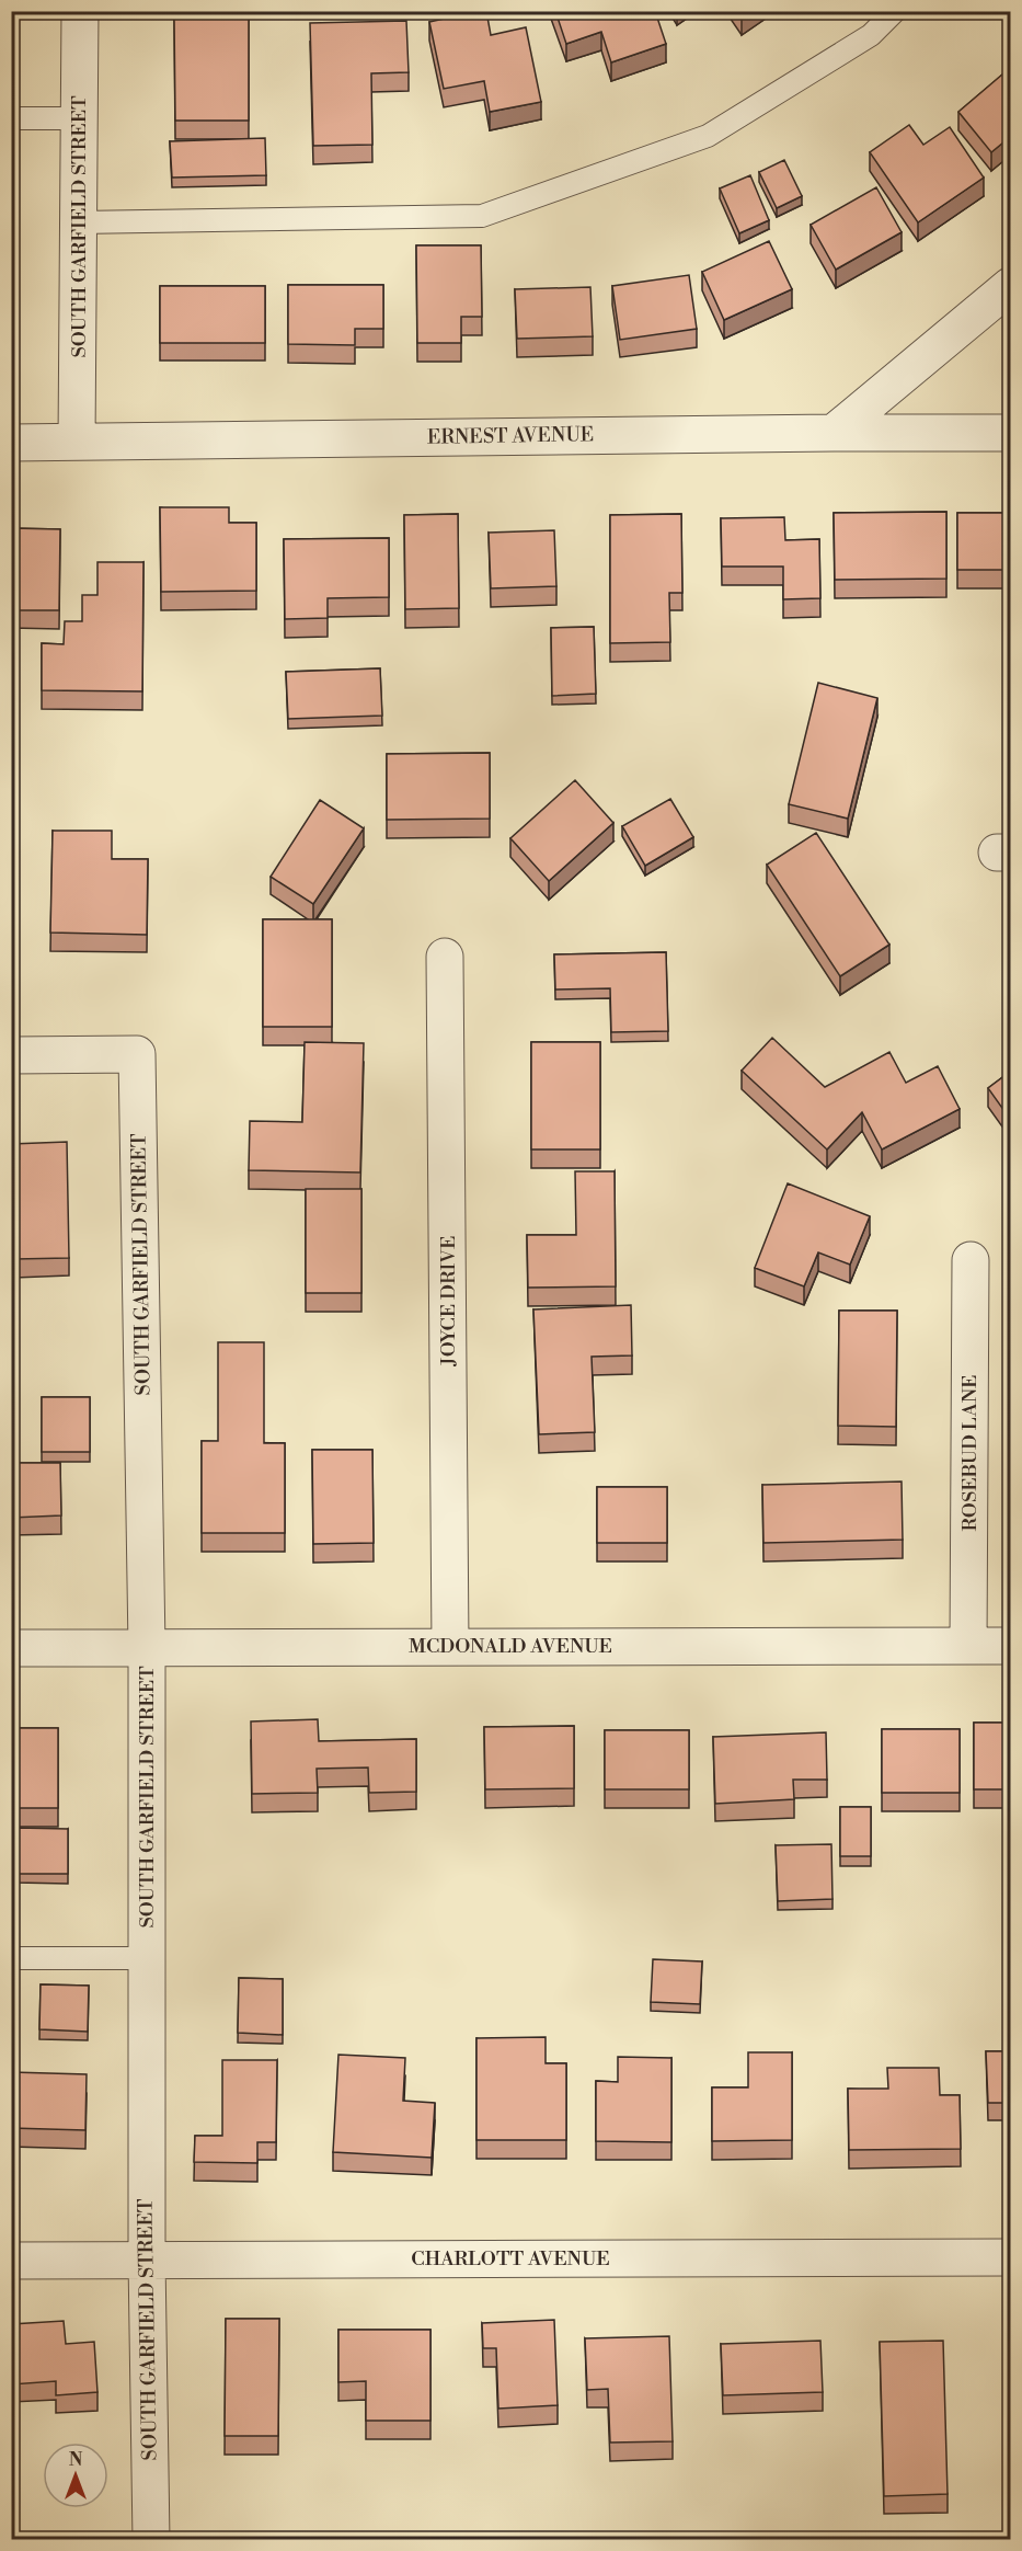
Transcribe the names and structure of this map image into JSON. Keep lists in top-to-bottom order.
{
  "streets": {
    "street": [
      "SOUTH GARFIELD STREET",
      "ERNEST AVENUE",
      "JOYCE DRIVE",
      "ROSEBUD LANE",
      "MCDONALD AVENUE",
      "CHARLOTT AVENUE"
    ]
  },
  "crossings": [
    ["SOUTH GARFIELD STREET", "ERNEST AVENUE"],
    ["SOUTH GARFIELD STREET", "MCDONALD AVENUE"],
    ["SOUTH GARFIELD STREET", "CHARLOTT AVENUE"],
    ["JOYCE DRIVE", "MCDONALD AVENUE"],
    ["ROSEBUD LANE", "MCDONALD AVENUE"]
  ],
  "north": "top"
}
